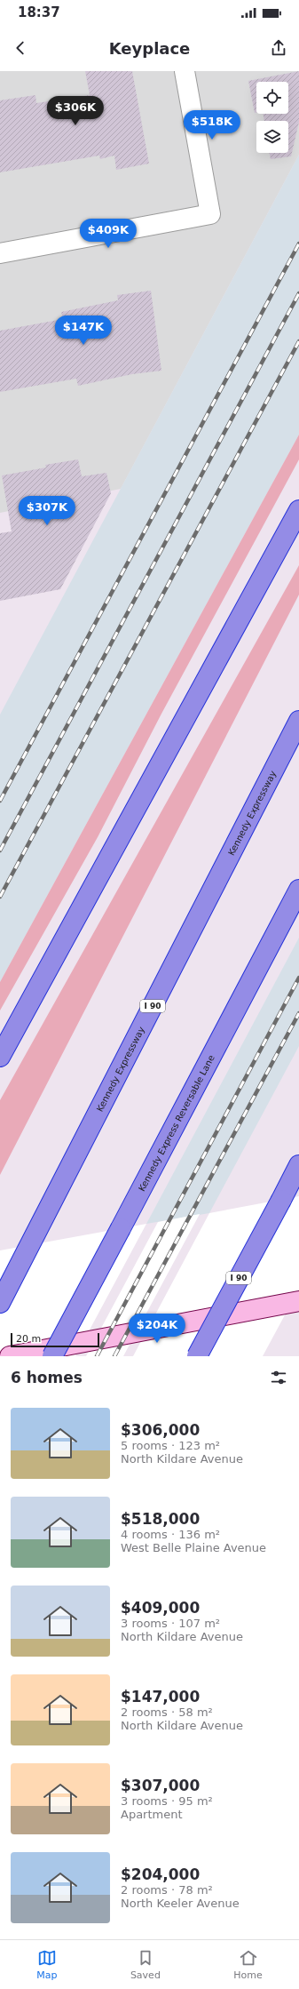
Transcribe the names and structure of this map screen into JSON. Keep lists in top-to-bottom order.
{
  "streets": {
    "highway": ["Kennedy Expressway", "I 90", "Kennedy Express Reversable Lane"]
  },
  "scale_bar": "20 m",
  "page": {
    "status": "18:37",
    "header": "Keyplace",
    "price": [
      "$306K",
      "$518K",
      "$409K",
      "$147K",
      "$307K",
      "$204K"
    ],
    "scale": "20 m",
    "heading": "6 homes",
    "list": [
      {
        "name": "$306,000",
        "note": "5 rooms · 123 m² · North Kildare Avenue"
      },
      {
        "name": "$518,000",
        "note": "4 rooms · 136 m² · West Belle Plaine Avenue"
      },
      {
        "name": "$409,000",
        "note": "3 rooms · 107 m² · North Kildare Avenue"
      },
      {
        "name": "$147,000",
        "note": "2 rooms · 58 m² · North Kildare Avenue"
      },
      {
        "name": "$307,000",
        "note": "3 rooms · 95 m² · Apartment"
      },
      {
        "name": "$204,000",
        "note": "2 rooms · 78 m² · North Keeler Avenue"
      }
    ],
    "tabs": ["Map", "Saved", "Home"]
  }
}
